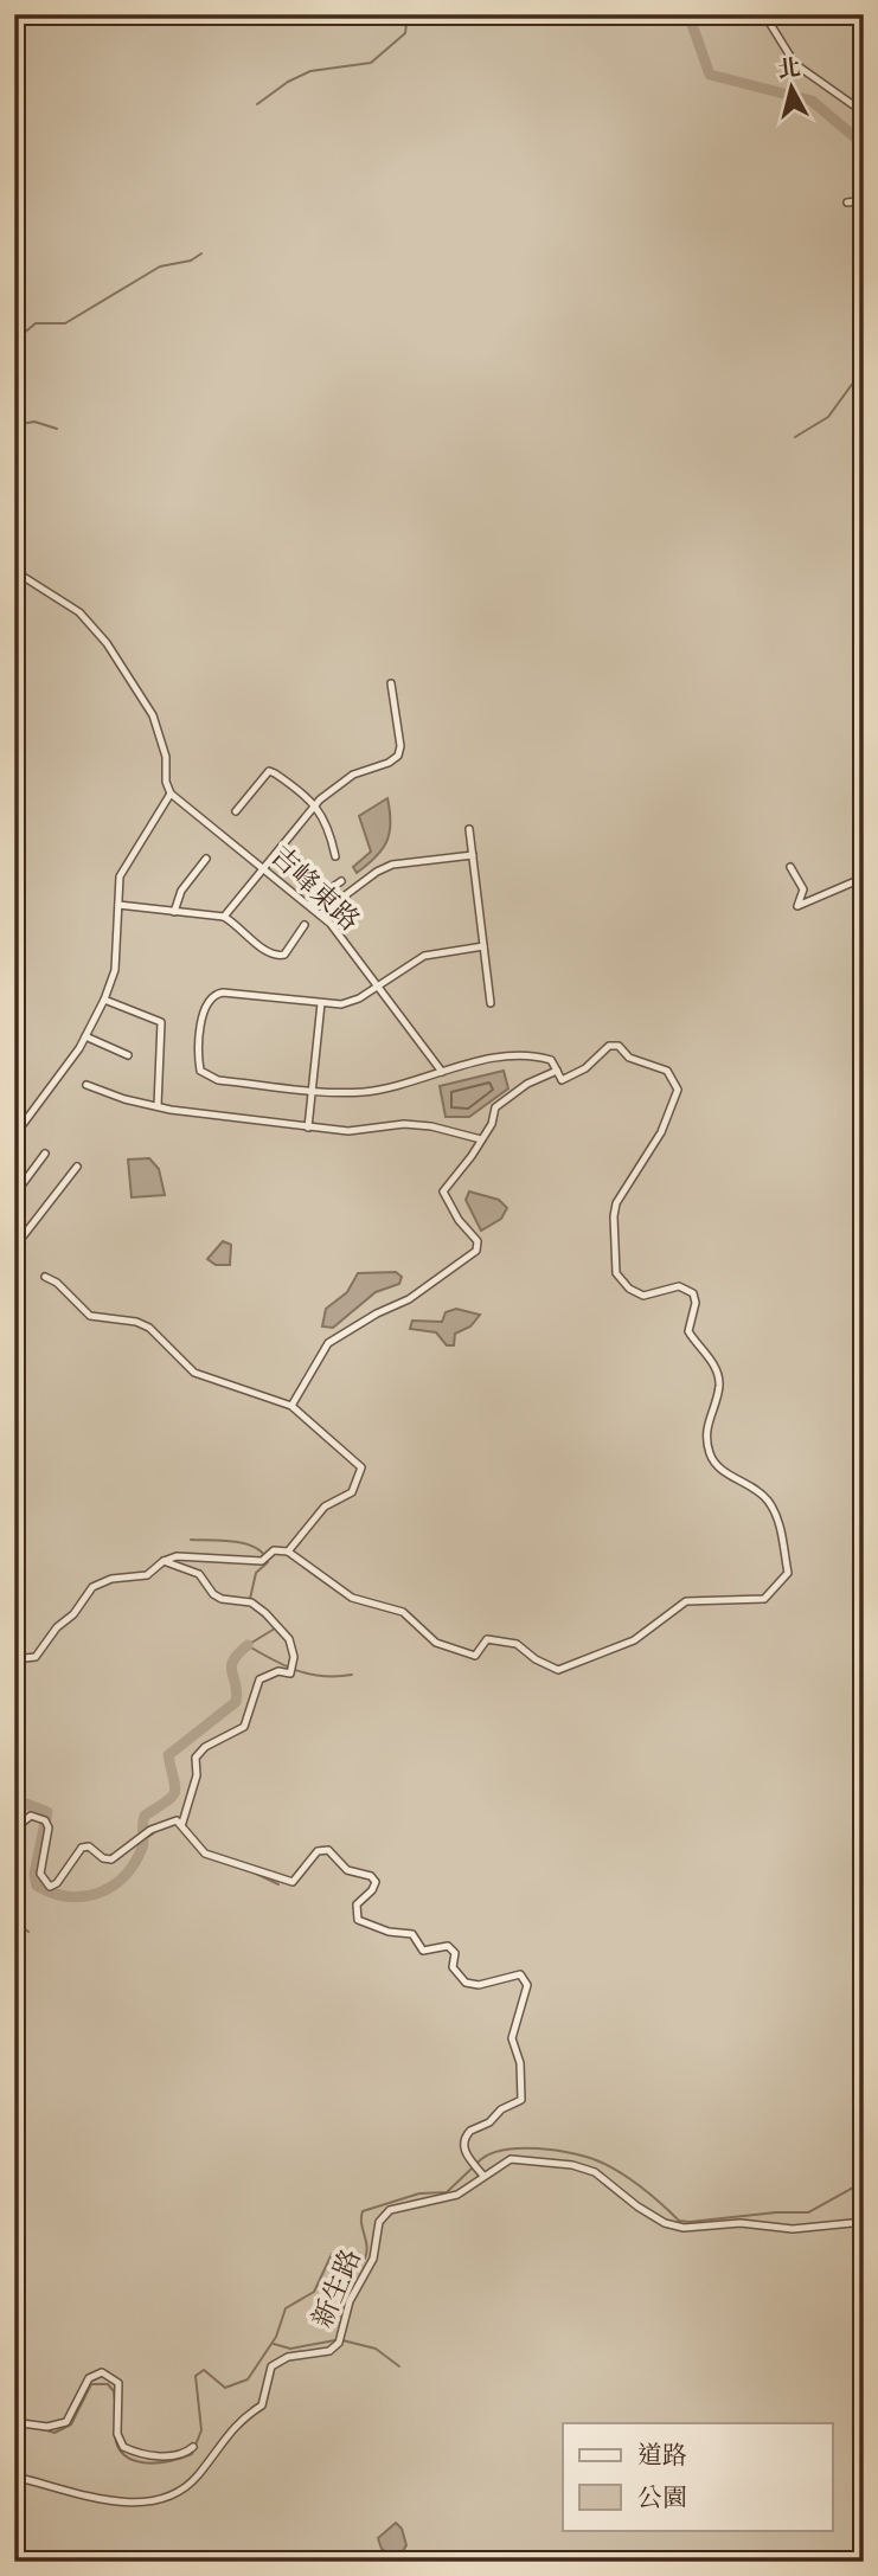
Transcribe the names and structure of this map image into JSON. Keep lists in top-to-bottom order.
{
  "streets": {
    "street": ["吉峰東路", "新生路"]
  },
  "legend": ["道路", "公園"],
  "north": "top"
}
